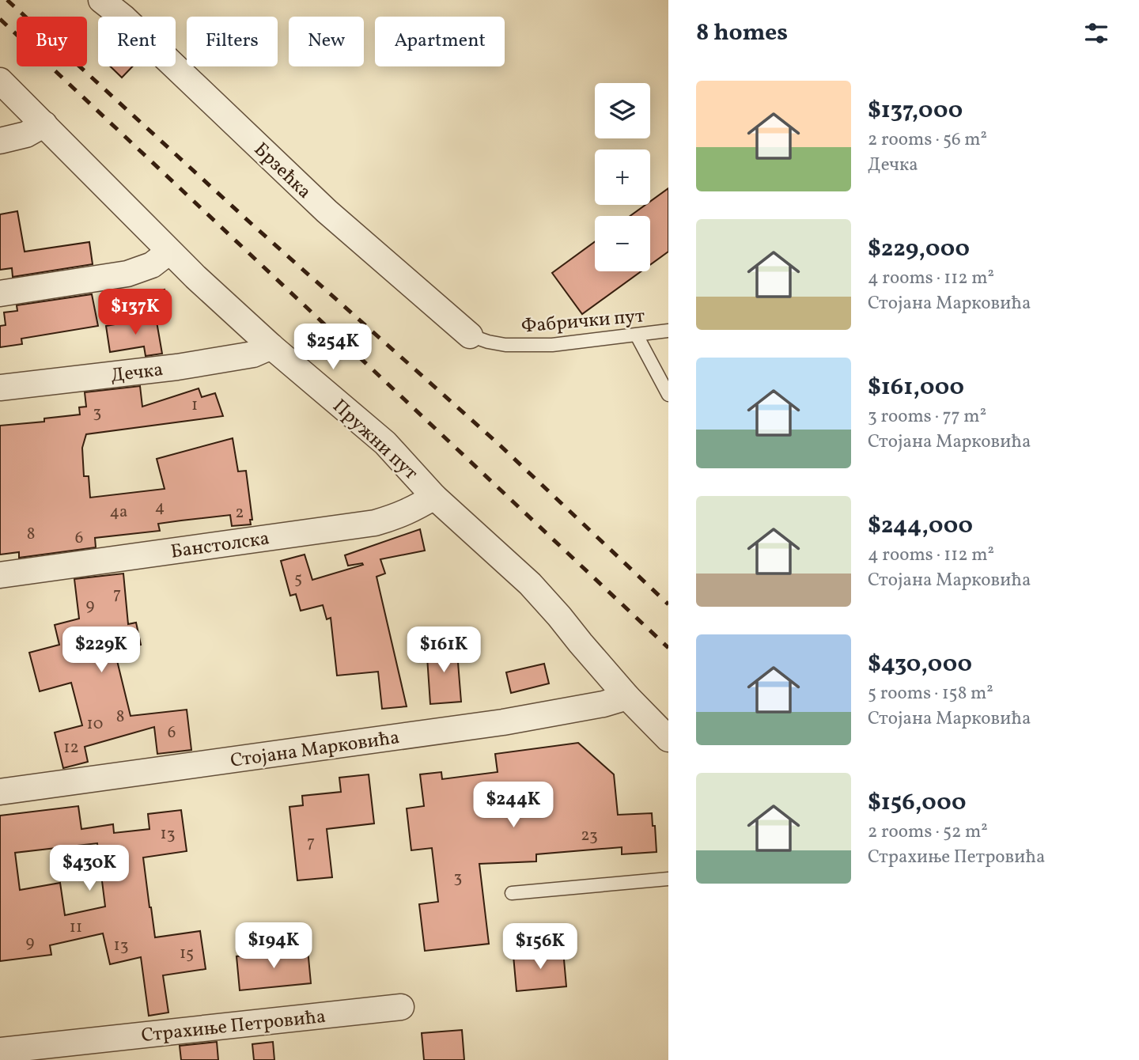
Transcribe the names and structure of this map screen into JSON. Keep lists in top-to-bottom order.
{
  "streets": {
    "street": [
      "Брзећка",
      "Дечка",
      "Пружни пут",
      "Банстолска",
      "Стојана Марковића",
      "Страхиње Петровића"
    ],
    "lane": ["Фабрички пут"]
  },
  "crossings": [
    ["Брзећка", "Фабрички пут"],
    ["Дечка", "Пружни пут"],
    ["Пружни пут", "Банстолска"],
    ["Пружни пут", "Стојана Марковића"]
  ],
  "house_numbers": [
    "1",
    "3",
    "4",
    "4a",
    "2",
    "8",
    "6",
    "5",
    "7",
    "9",
    "8",
    "10",
    "6",
    "12",
    "13",
    "23",
    "7",
    "3",
    "11",
    "9",
    "13",
    "15"
  ],
  "page": {
    "heading": "8 homes",
    "chip": [
      "Buy",
      "Rent",
      "Filters",
      "New",
      "Apartment"
    ],
    "list": [
      {
        "name": "$137,000",
        "note": "2 rooms · 56 m² · Дечка"
      },
      {
        "name": "$229,000",
        "note": "4 rooms · 112 m² · Стојана Марковића"
      },
      {
        "name": "$161,000",
        "note": "3 rooms · 77 m² · Стојана Марковића"
      },
      {
        "name": "$244,000",
        "note": "4 rooms · 112 m² · Стојана Марковића"
      },
      {
        "name": "$430,000",
        "note": "5 rooms · 158 m² · Стојана Марковића"
      },
      {
        "name": "$156,000",
        "note": "2 rooms · 52 m² · Страхиње Петровића"
      }
    ],
    "map_buttons": ["+", "−"],
    "price": [
      "$137K",
      "$254K",
      "$229K",
      "$161K",
      "$244K",
      "$430K",
      "$194K",
      "$156K"
    ]
  }
}
